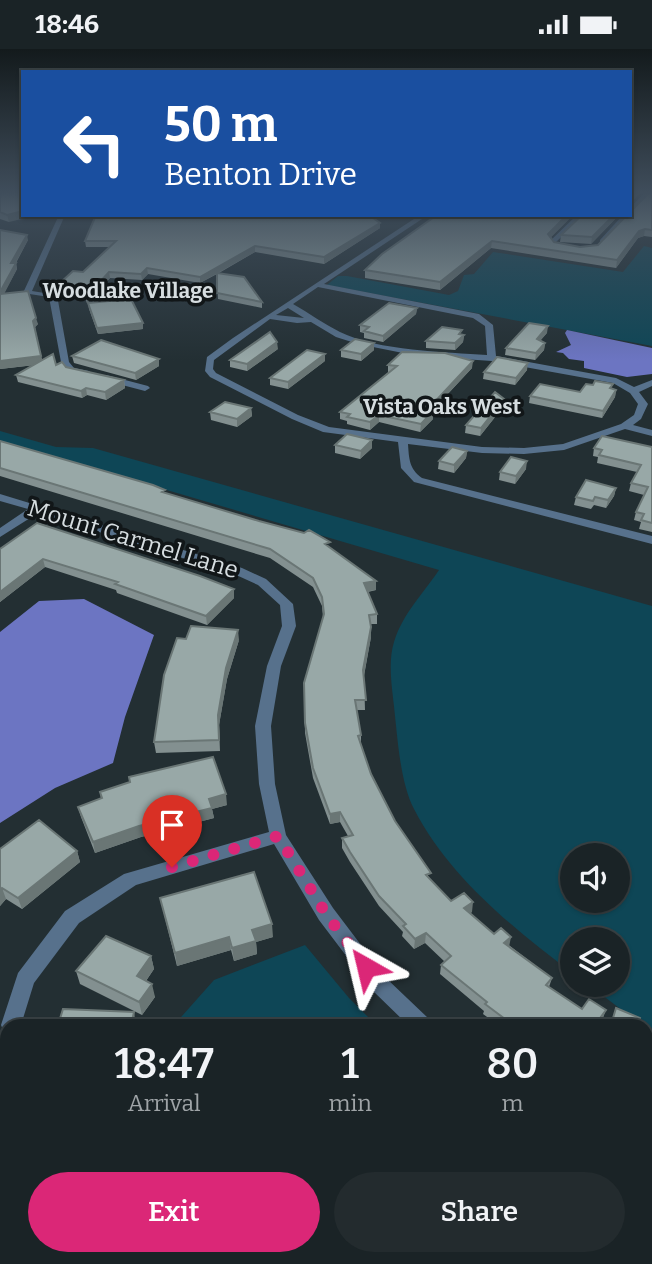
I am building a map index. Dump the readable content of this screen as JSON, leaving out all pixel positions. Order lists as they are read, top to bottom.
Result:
{
  "streets": {
    "street": ["Mount Carmel Lane"]
  },
  "districts": ["Woodlake Village", "Vista Oaks West"],
  "page": {
    "status": "18:46",
    "turn": ["50 m", "Benton Drive"],
    "eta": [
      "18:47",
      "Arrival",
      "1",
      "min",
      "80",
      "m"
    ],
    "buttons": ["Exit", "Share"]
  }
}
